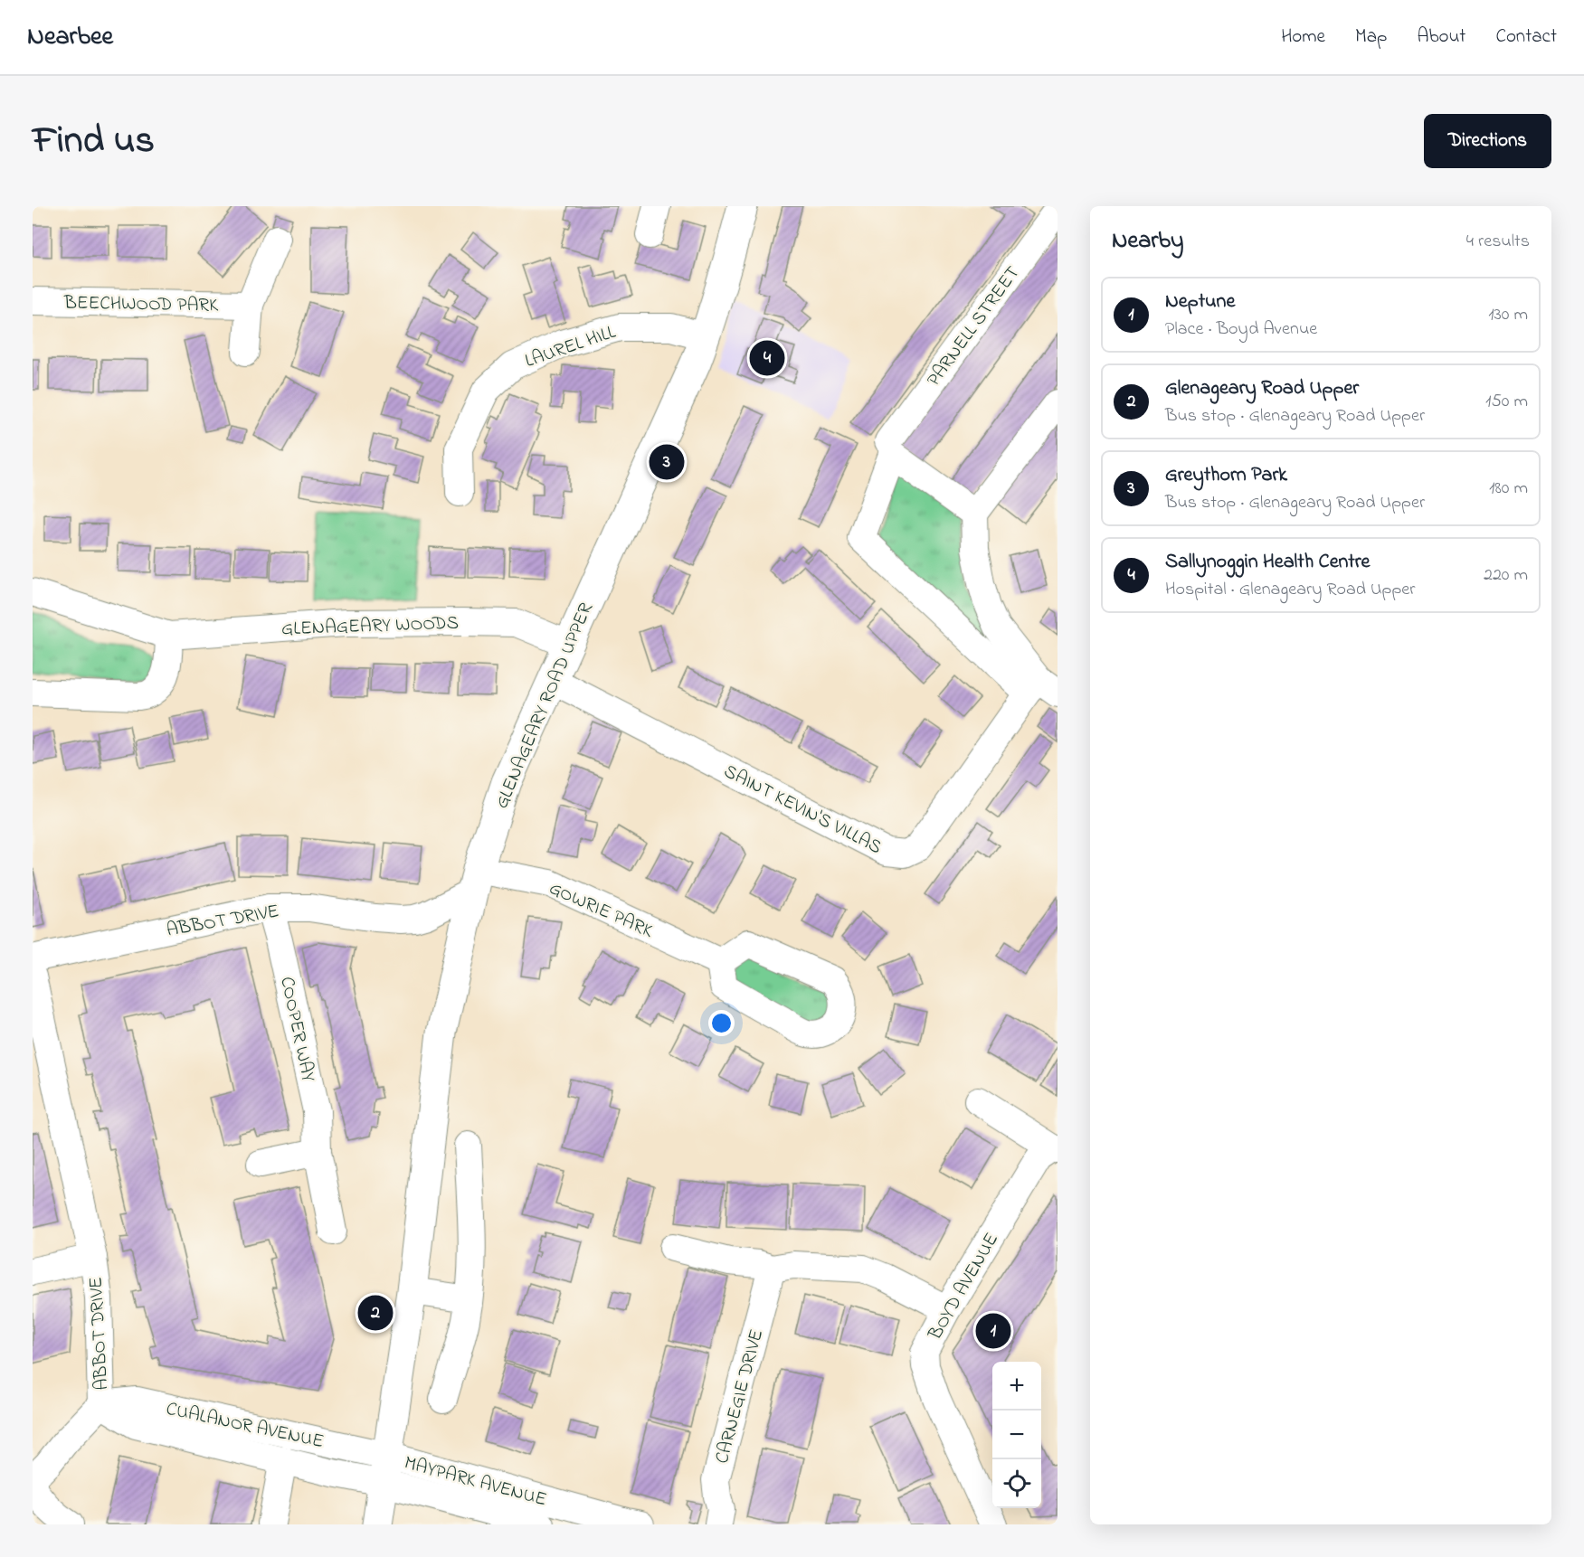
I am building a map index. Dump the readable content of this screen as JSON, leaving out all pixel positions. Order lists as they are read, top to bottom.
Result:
{
  "streets": {
    "main road": ["GLENAGEARY ROAD UPPER"],
    "street": [
      "BEECHWOOD PARK",
      "PARNELL STREET",
      "LAUREL HILL",
      "GLENAGEARY WOODS",
      "SAINT KEVIN'S VILLAS",
      "GOWRIE PARK",
      "ABBOT DRIVE",
      "COOPER WAY",
      "BOYD AVENUE",
      "CARNEGIE DRIVE",
      "CUALANOR AVENUE",
      "MAYPARK AVENUE"
    ]
  },
  "crossings": [
    ["LAUREL HILL", "GLENAGEARY ROAD UPPER"],
    ["GLENAGEARY WOODS", "GLENAGEARY ROAD UPPER"],
    ["GLENAGEARY ROAD UPPER", "SAINT KEVIN'S VILLAS"],
    ["GLENAGEARY ROAD UPPER", "GOWRIE PARK"],
    ["GLENAGEARY ROAD UPPER", "ABBOT DRIVE"],
    ["GLENAGEARY ROAD UPPER", "CUALANOR AVENUE"],
    ["GLENAGEARY ROAD UPPER", "MAYPARK AVENUE"],
    ["GOWRIE PARK", "ABBOT DRIVE"],
    ["ABBOT DRIVE", "COOPER WAY"],
    ["ABBOT DRIVE", "CUALANOR AVENUE"],
    ["CUALANOR AVENUE", "MAYPARK AVENUE"]
  ],
  "page": {
    "header": "Nearbee",
    "nav": [
      "Home",
      "Map",
      "About",
      "Contact"
    ],
    "title": "Find us",
    "buttons": "Directions",
    "heading": ["Nearby", "4 results"],
    "list": [
      {
        "mark": "1",
        "name": "Neptune",
        "note": "Place · Boyd Avenue",
        "value": "130 m"
      },
      {
        "mark": "2",
        "name": "Glenageary Road Upper",
        "note": "Bus stop · Glenageary Road Upper",
        "value": "150 m"
      },
      {
        "mark": "3",
        "name": "Greythorn Park",
        "note": "Bus stop · Glenageary Road Upper",
        "value": "180 m"
      },
      {
        "mark": "4",
        "name": "Sallynoggin Health Centre",
        "note": "Hospital · Glenageary Road Upper",
        "value": "220 m"
      }
    ],
    "pins": [
      "4",
      "3",
      "2",
      "1"
    ],
    "map_buttons": ["+", "−"]
  }
}
